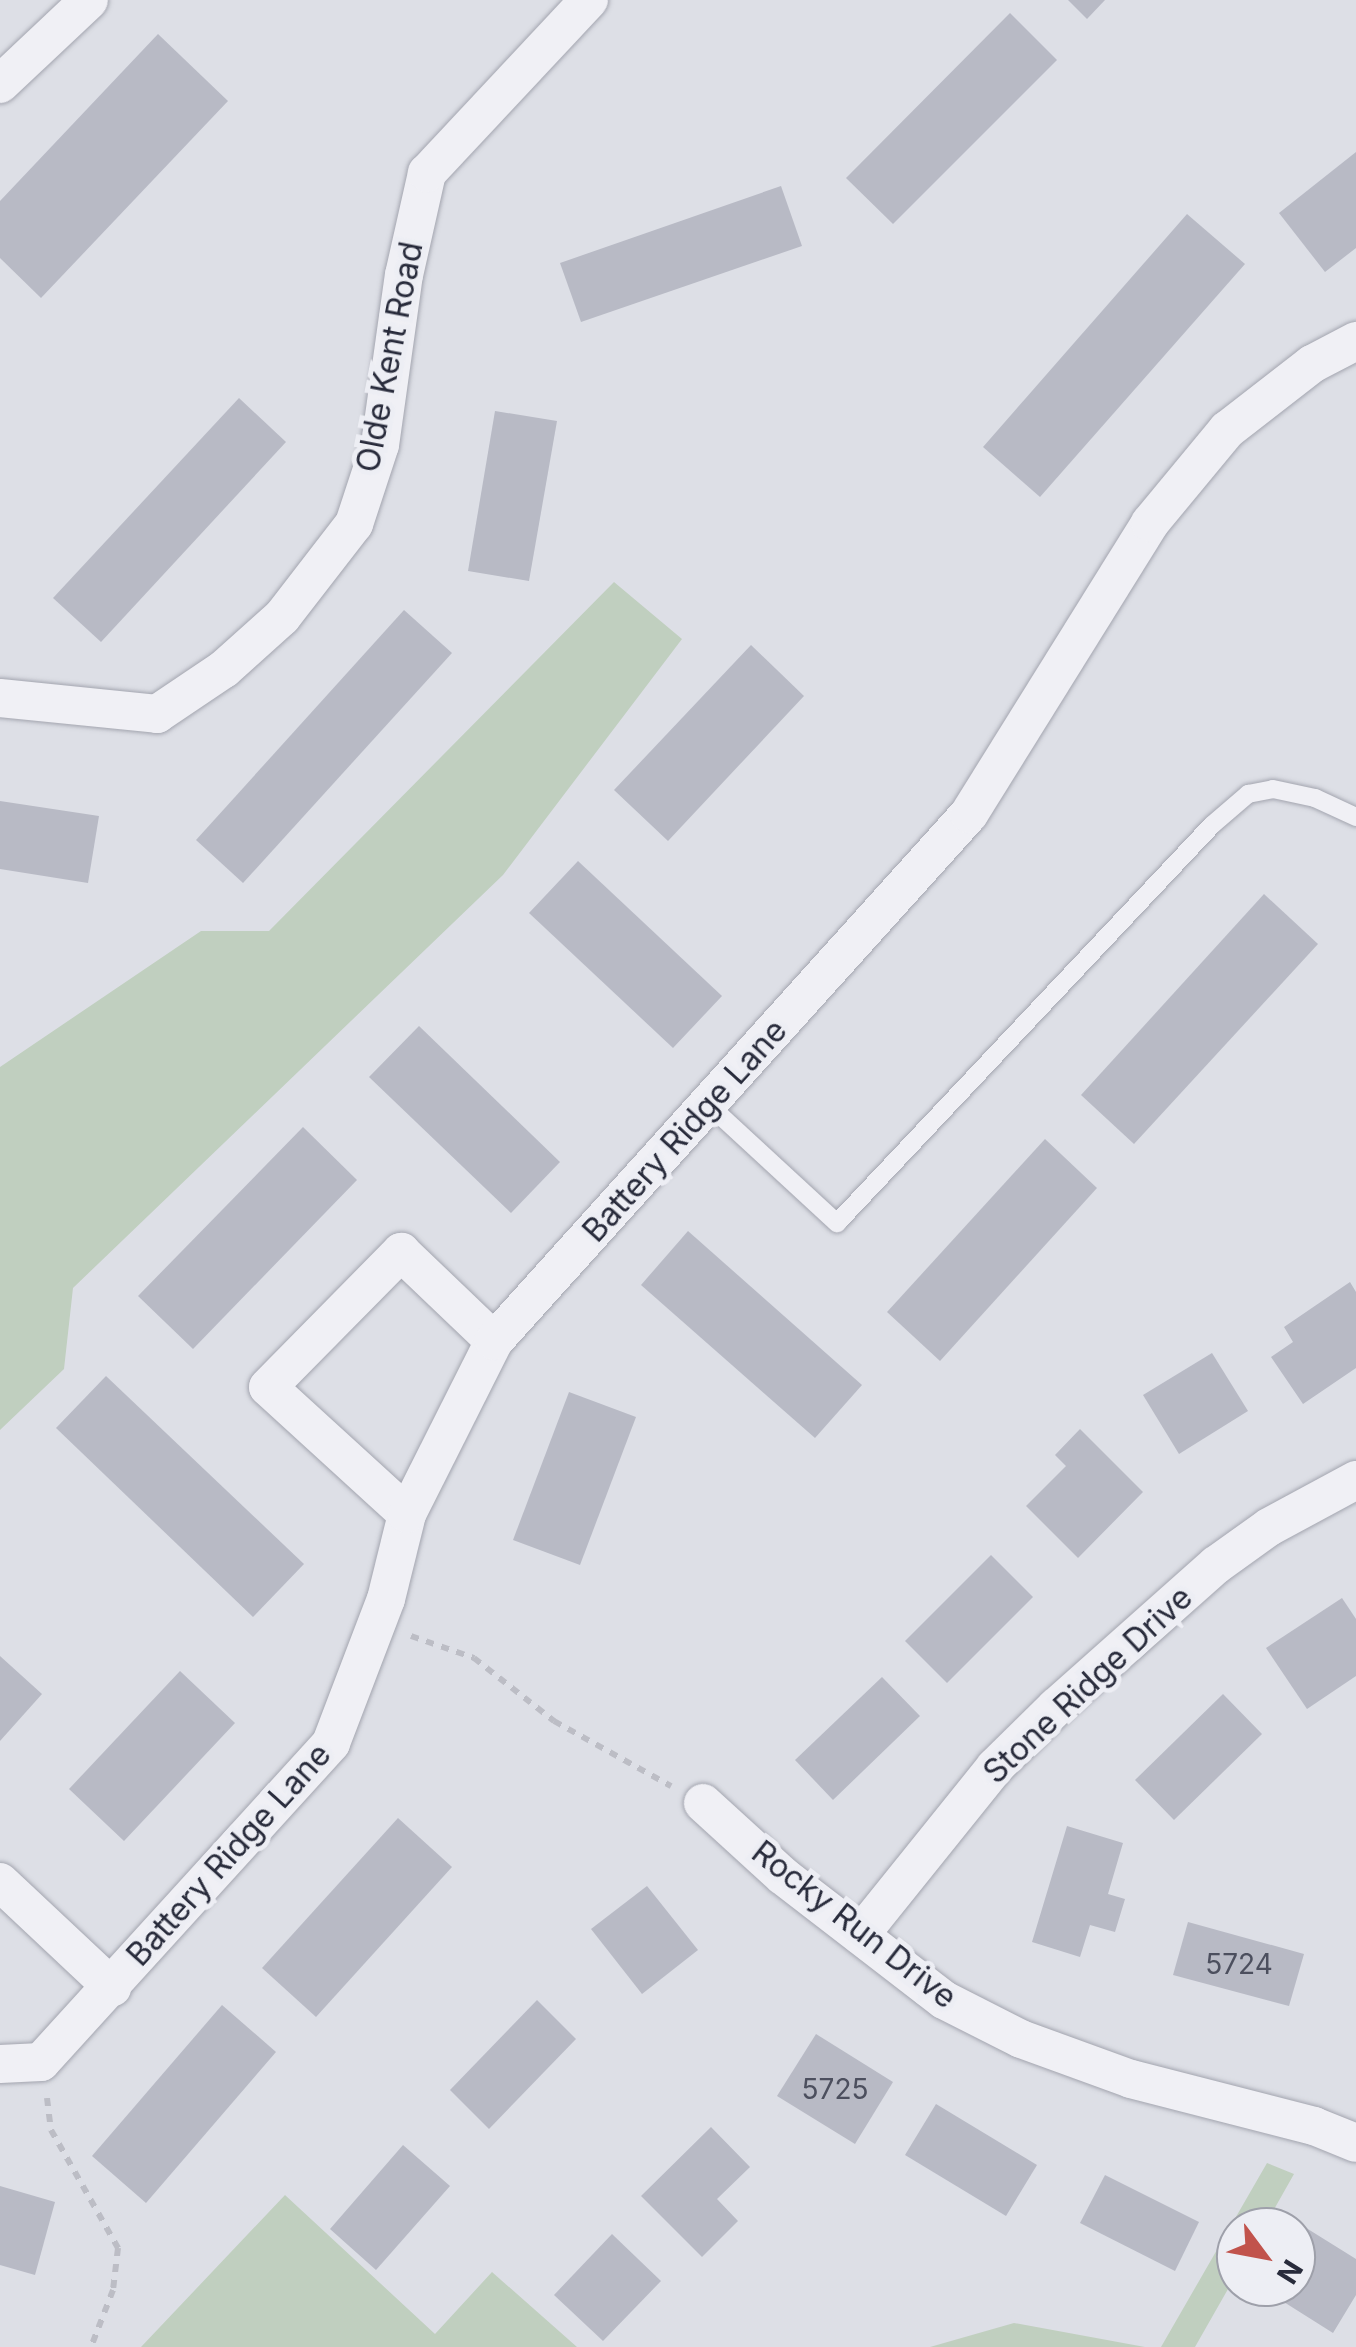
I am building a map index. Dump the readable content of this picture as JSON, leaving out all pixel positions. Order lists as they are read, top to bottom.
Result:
{
  "streets": {
    "street": [
      "Olde Kent Road",
      "Battery Ridge Lane",
      "Stone Ridge Drive",
      "Rocky Run Drive"
    ]
  },
  "crossings": [
    ["Stone Ridge Drive", "Rocky Run Drive"]
  ],
  "house_numbers": ["5724", "5725"],
  "north": "bottom right"
}
